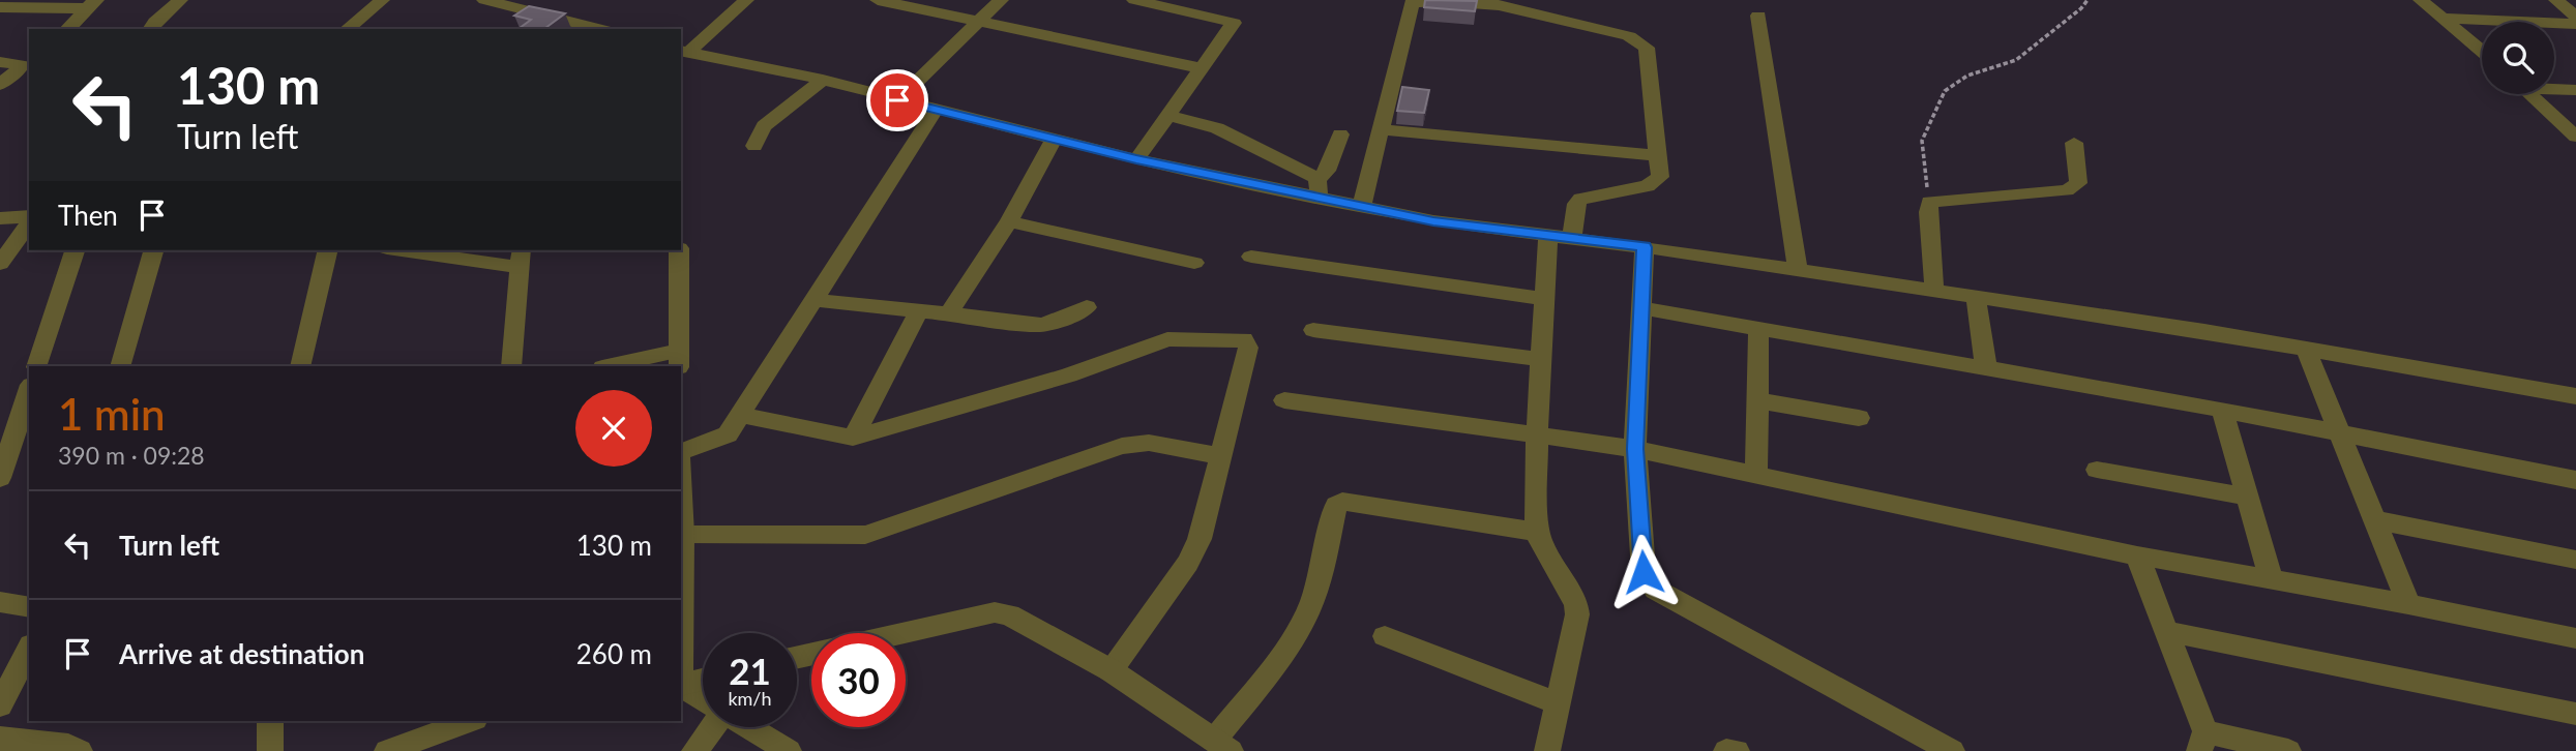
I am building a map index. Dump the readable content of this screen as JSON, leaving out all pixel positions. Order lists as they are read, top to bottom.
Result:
{
  "page": {
    "turn": ["130 m", "Turn left"],
    "then": "Then",
    "heading": ["1 min", "390 m · 09:28"],
    "list": [
      {
        "name": "Turn left",
        "value": "130 m"
      },
      {
        "name": "Arrive at destination",
        "value": "260 m"
      }
    ],
    "speed": "21 km/h",
    "limit": "30"
  }
}
